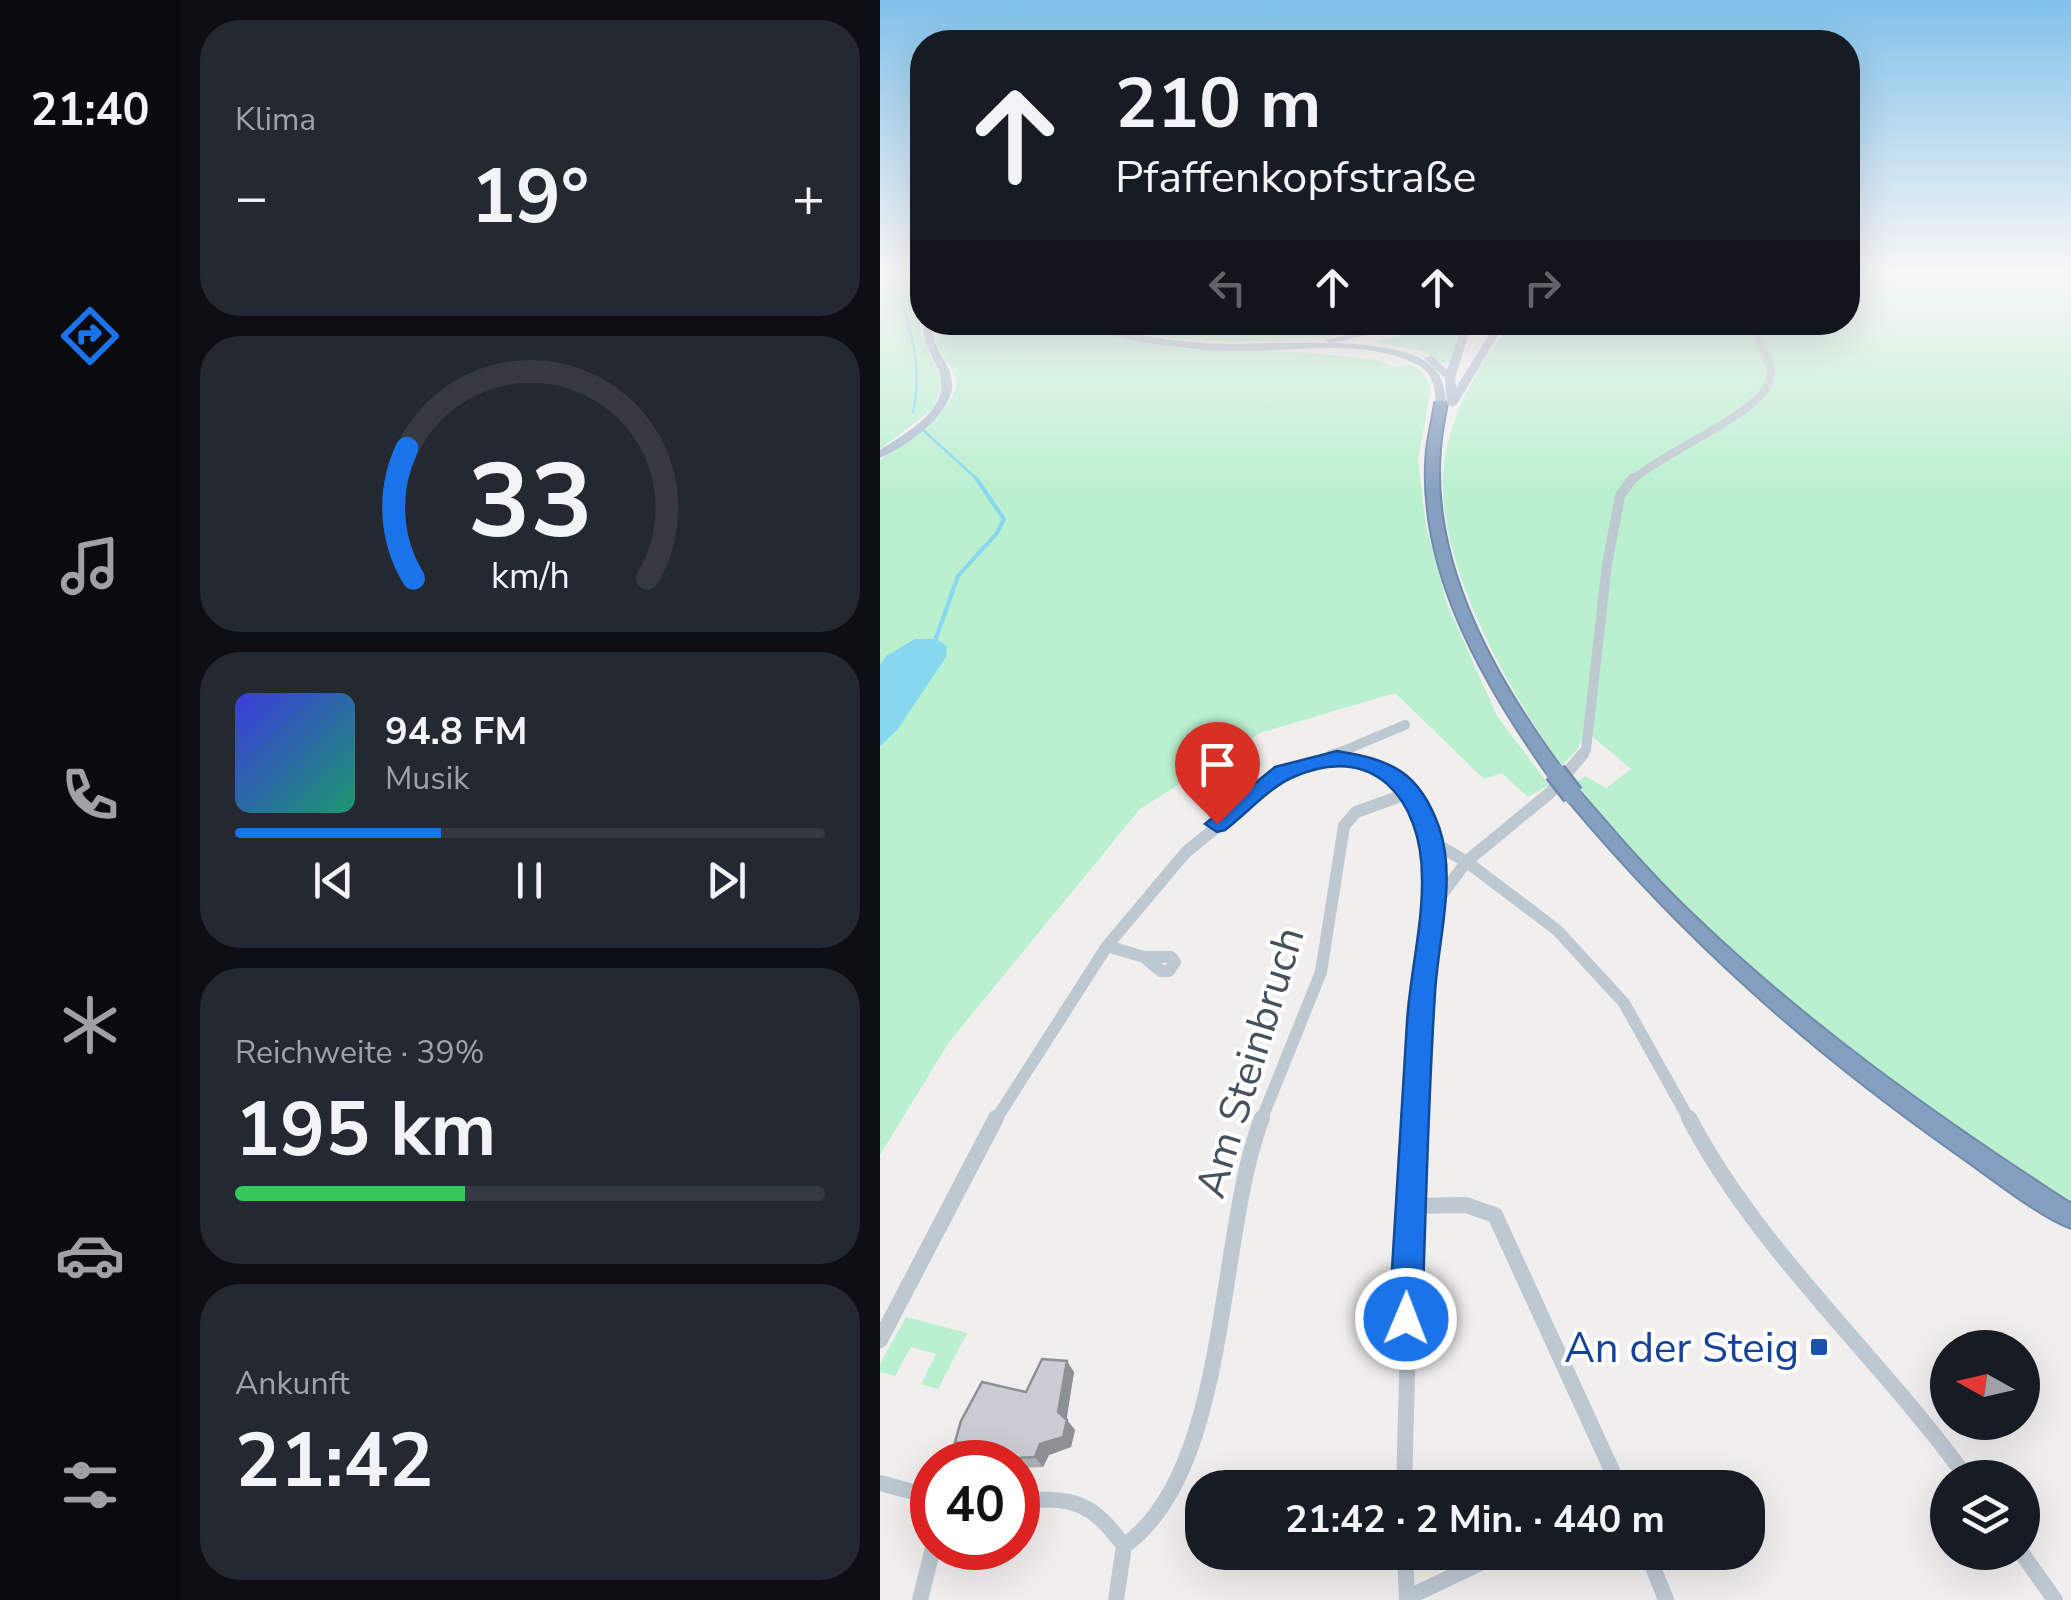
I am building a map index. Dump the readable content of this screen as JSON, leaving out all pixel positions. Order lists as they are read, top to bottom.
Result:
{
  "streets": {
    "street": ["Am Steinbruch"]
  },
  "places": {
    "transit": ["An der Steig"]
  },
  "north": "left",
  "page": {
    "tabs": "21:40",
    "tile": [
      "Klima",
      ["Reichweite · 39%", "195 km"],
      ["Ankunft", "21:42"]
    ],
    "turn": ["210 m", "Pfaffenkopfstraße"],
    "heat": ["−", "19°", "+"],
    "song": ["94.8 FM", "Musik"],
    "limit": "40",
    "trip": "21:42 · 2 Min. · 440 m",
    "gauge": ["33", "km/h"]
  }
}
